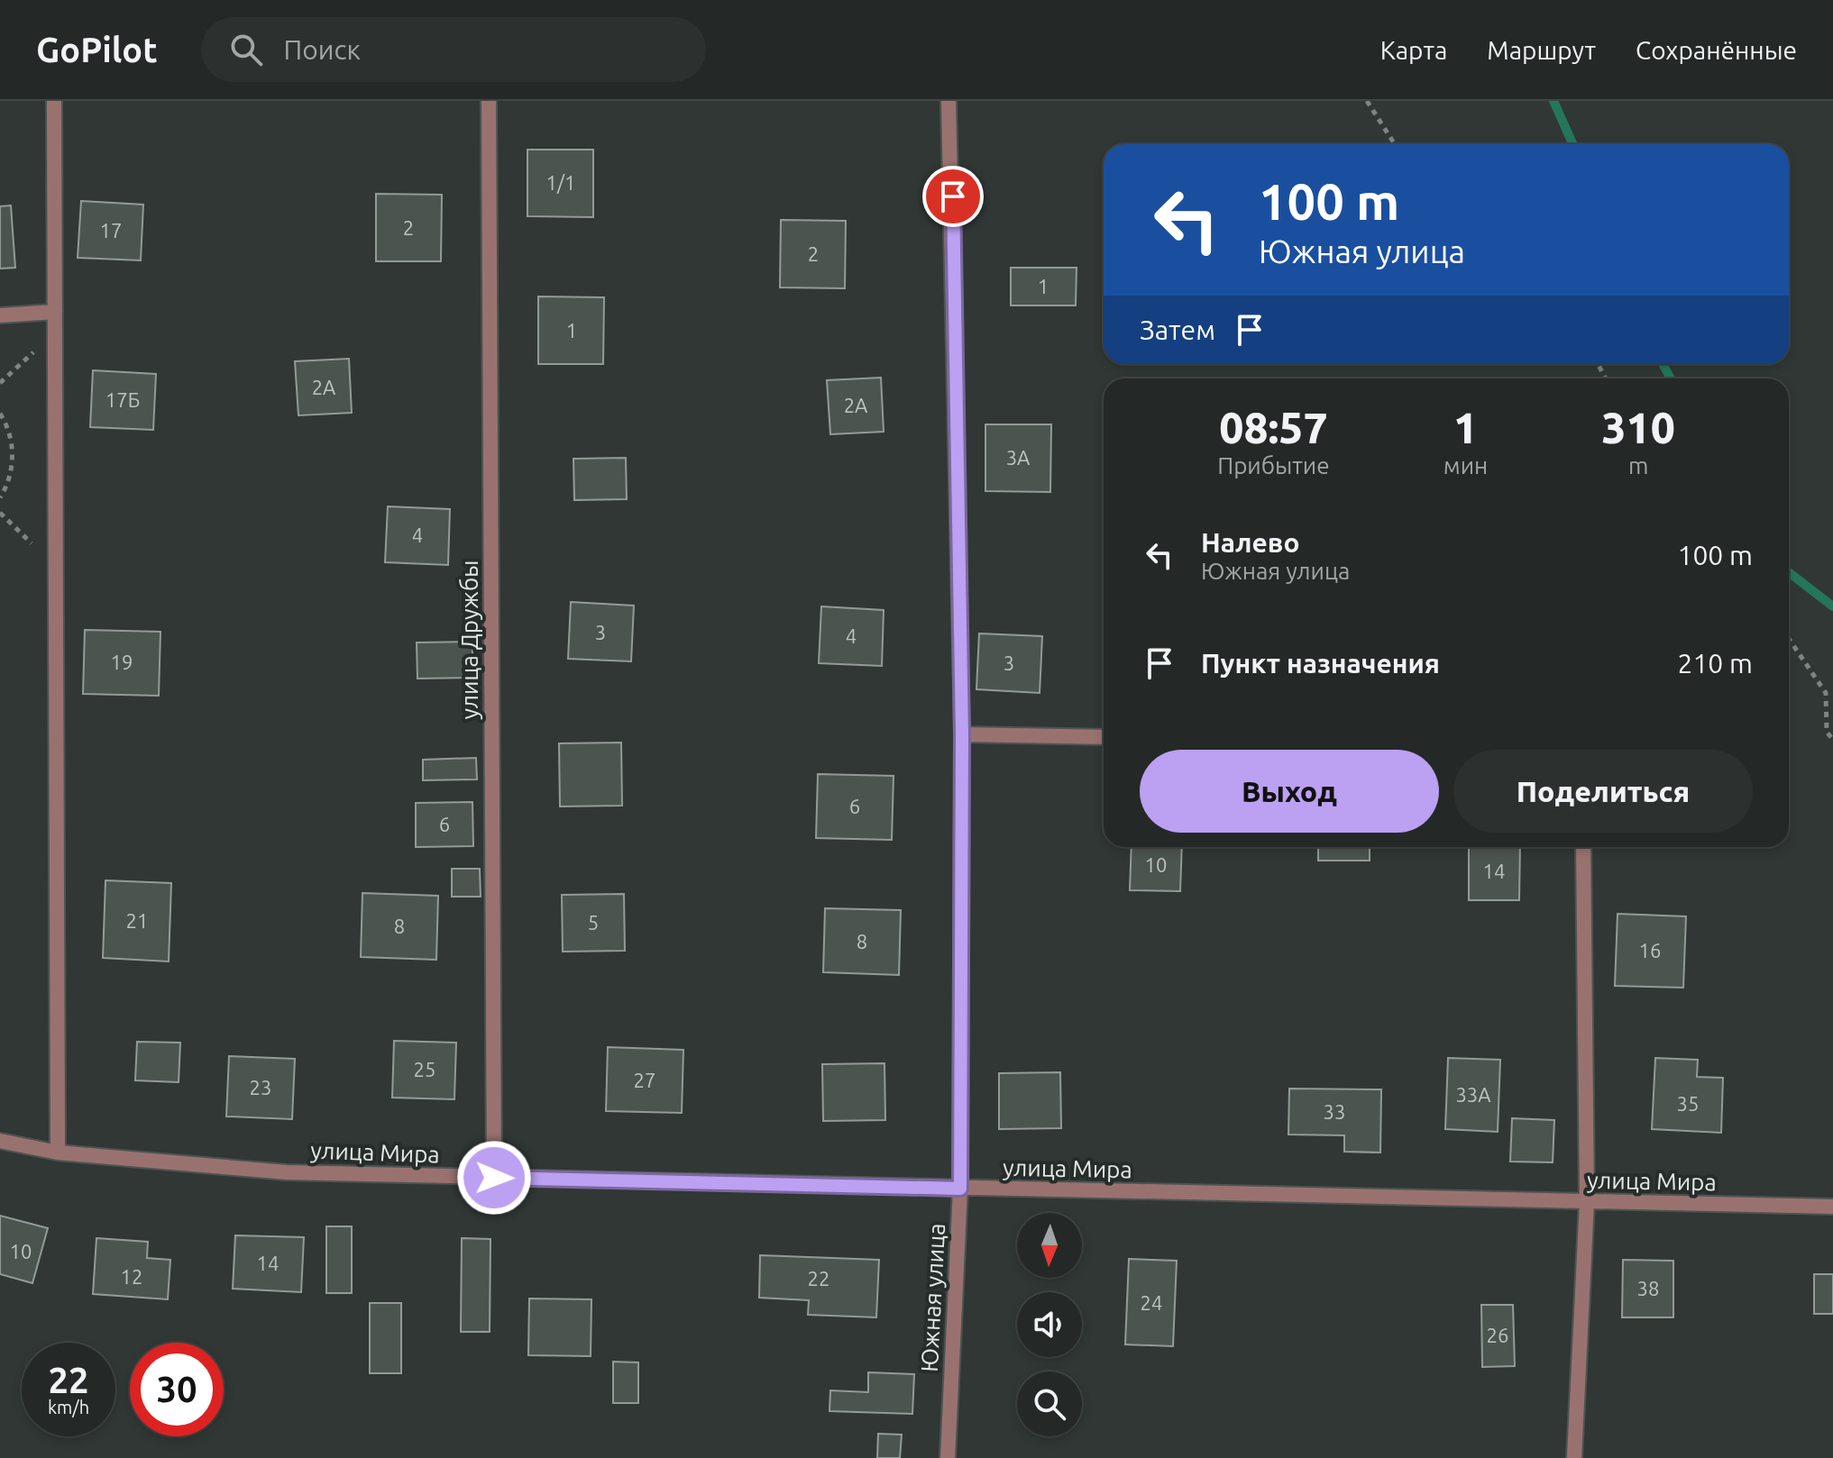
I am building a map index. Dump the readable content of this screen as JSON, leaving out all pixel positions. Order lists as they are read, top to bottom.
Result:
{
  "streets": {
    "street": ["улица Дружбы", "улица Мира", "Южная улица"]
  },
  "crossings": [
    ["улица Дружбы", "улица Мира"],
    ["улица Мира", "Южная улица"]
  ],
  "house_numbers": [
    "1/1",
    "2",
    "17",
    "2",
    "1",
    "1",
    "2А",
    "17Б",
    "2А",
    "3А",
    "4",
    "3",
    "4",
    "19",
    "3",
    "6",
    "6",
    "10",
    "14",
    "21",
    "5",
    "8",
    "8",
    "16",
    "25",
    "27",
    "23",
    "33А",
    "35",
    "33",
    "10",
    "14",
    "12",
    "22",
    "38",
    "24",
    "26"
  ],
  "north": "bottom",
  "page": {
    "header": "GoPilot",
    "search": "Поиск",
    "nav": ["Карта", "Маршрут", "Сохранённые"],
    "turn": ["100 m", "Южная улица"],
    "then": "Затем",
    "eta": [
      "08:57",
      "Прибытие",
      "1",
      "мин",
      "310",
      "m"
    ],
    "list": [
      {
        "name": "Налево",
        "note": "Южная улица",
        "value": "100 m"
      },
      {
        "name": "Пункт назначения",
        "value": "210 m"
      }
    ],
    "buttons": ["Выход", "Поделиться"],
    "speed": "22 km/h",
    "limit": "30"
  }
}
